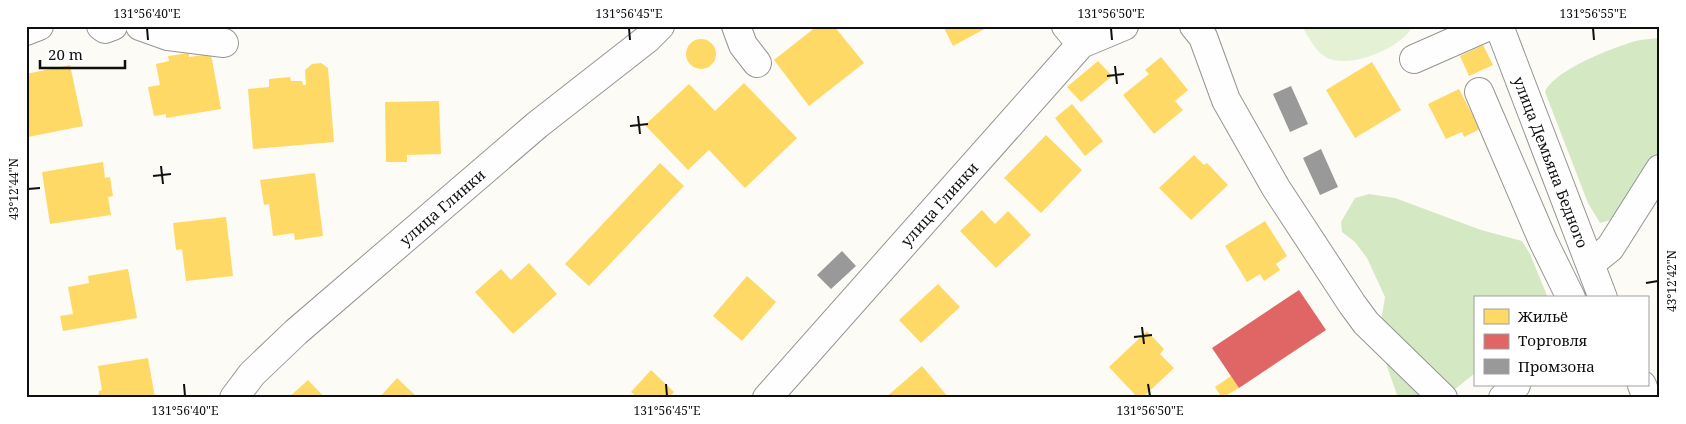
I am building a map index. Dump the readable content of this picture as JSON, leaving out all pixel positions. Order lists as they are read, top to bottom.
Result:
{
  "streets": {
    "street": ["улица Демьяна Бедного", "улица Глинки"]
  },
  "legend": ["Жильё", "Торговля", "Промзона"],
  "scale_bar": "20 m",
  "coordinates": [
    "131°56'40\"E",
    "131°56'45\"E",
    "131°56'50\"E",
    "131°56'55\"E",
    "43°12'44\"N",
    "43°12'42\"N"
  ]
}
